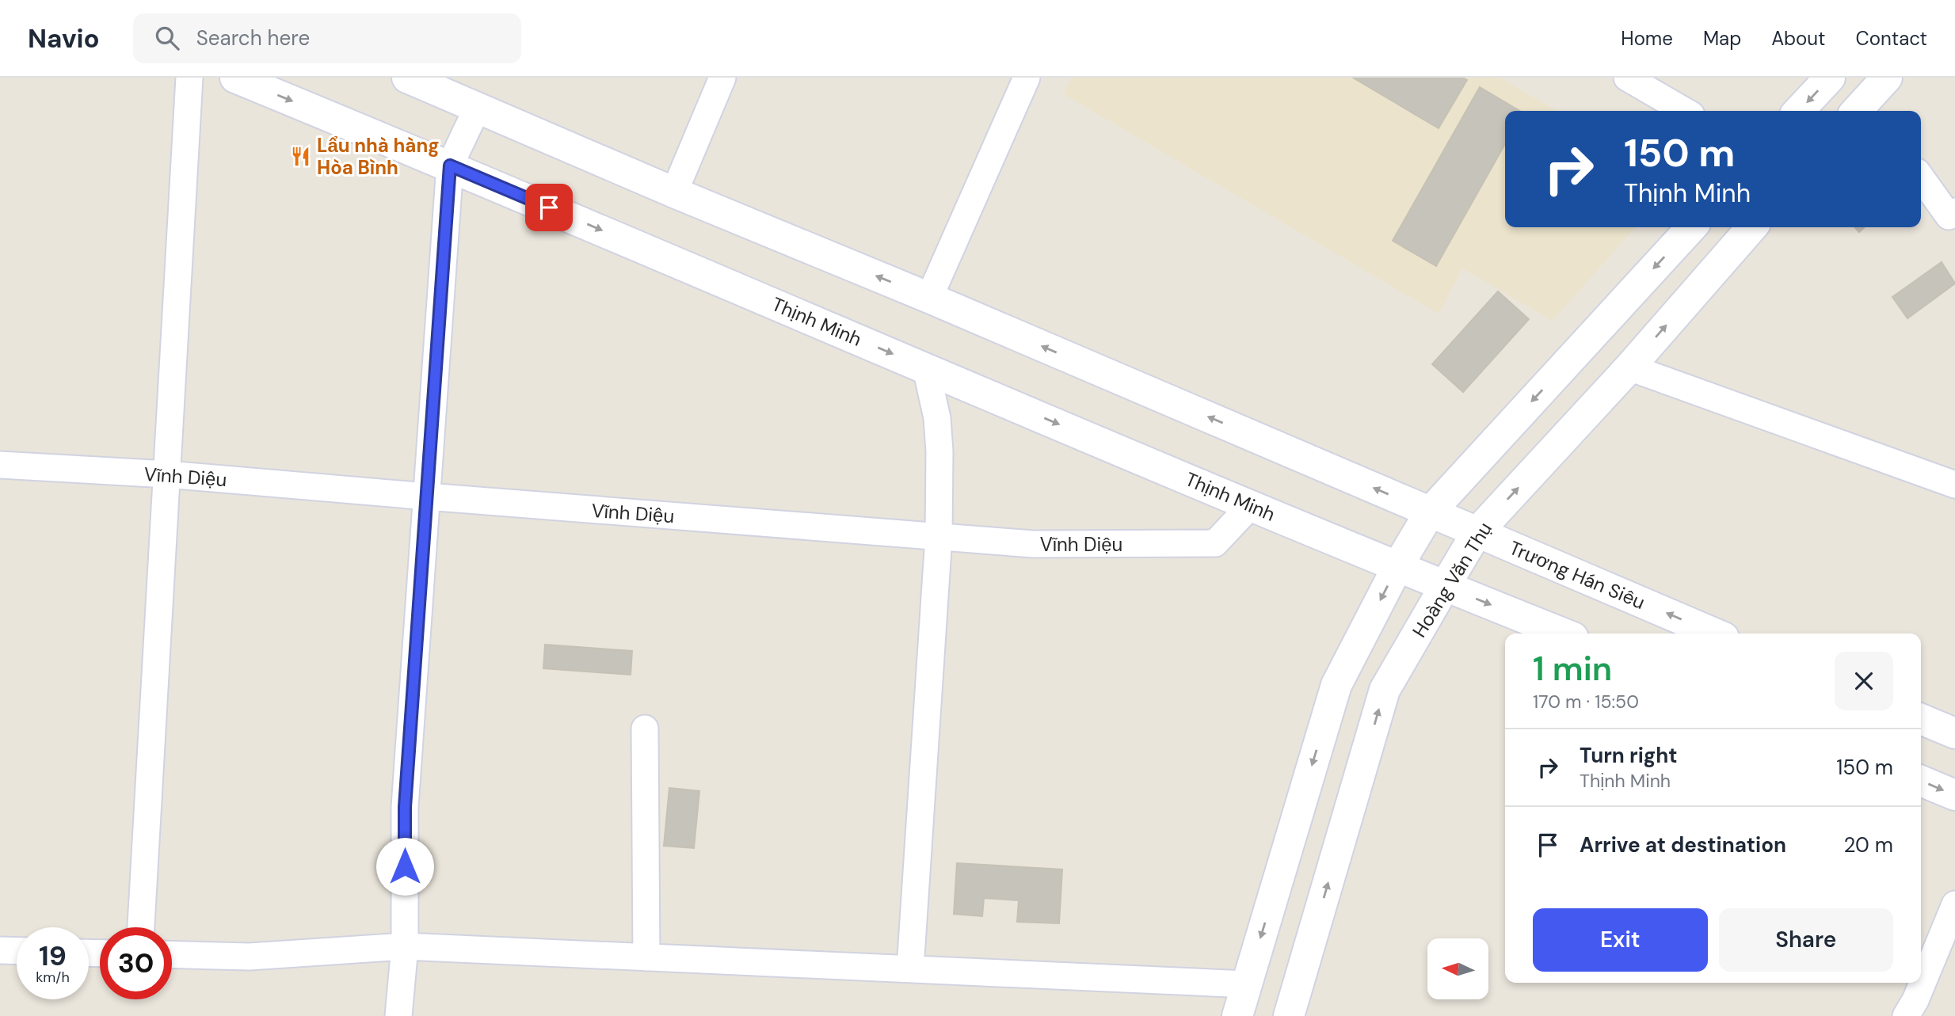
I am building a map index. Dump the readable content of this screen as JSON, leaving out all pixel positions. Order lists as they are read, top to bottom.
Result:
{
  "streets": {
    "main road": ["Thịnh Minh", "Trương Hán Siêu", "Hoàng Văn Thụ"],
    "street": ["Vĩnh Diệu"]
  },
  "crossings": [
    ["Thịnh Minh", "Vĩnh Diệu"],
    ["Trương Hán Siêu", "Hoàng Văn Thụ"]
  ],
  "places": {
    "restaurant": ["Lẩu nhà hàng Hòa Bình"]
  },
  "north": "left",
  "page": {
    "header": "Navio",
    "search": "Search here",
    "nav": [
      "Home",
      "Map",
      "About",
      "Contact"
    ],
    "turn": ["150 m", "Thịnh Minh"],
    "heading": ["1 min", "170 m · 15:50"],
    "list": [
      {
        "name": "Turn right",
        "note": "Thịnh Minh",
        "value": "150 m"
      },
      {
        "name": "Arrive at destination",
        "value": "20 m"
      }
    ],
    "buttons": ["Exit", "Share"],
    "speed": "19 km/h",
    "limit": "30"
  }
}
